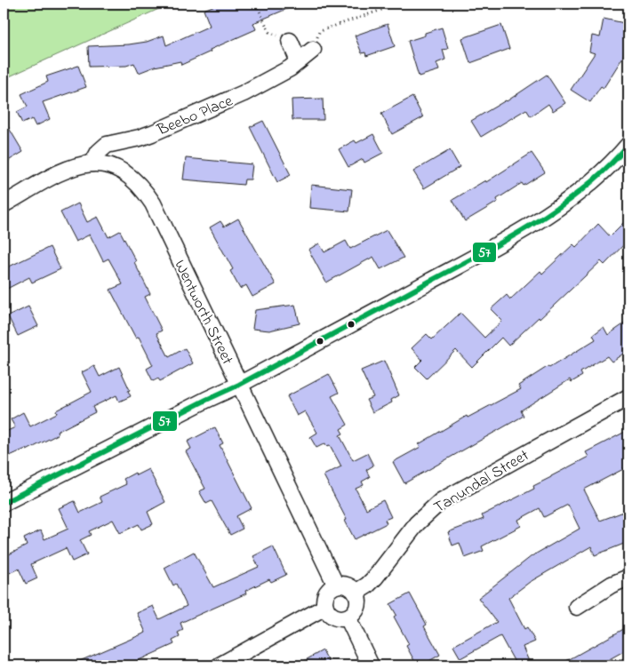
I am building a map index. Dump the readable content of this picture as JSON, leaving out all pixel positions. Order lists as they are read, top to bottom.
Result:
{
  "streets": {
    "street": ["Beebo Place", "Wentworth Street", "Tanundal Street"]
  },
  "crossings": [
    ["Beebo Place", "Wentworth Street"],
    ["Wentworth Street", "Tanundal Street"]
  ],
  "lines": ["transit line 57"]
}
